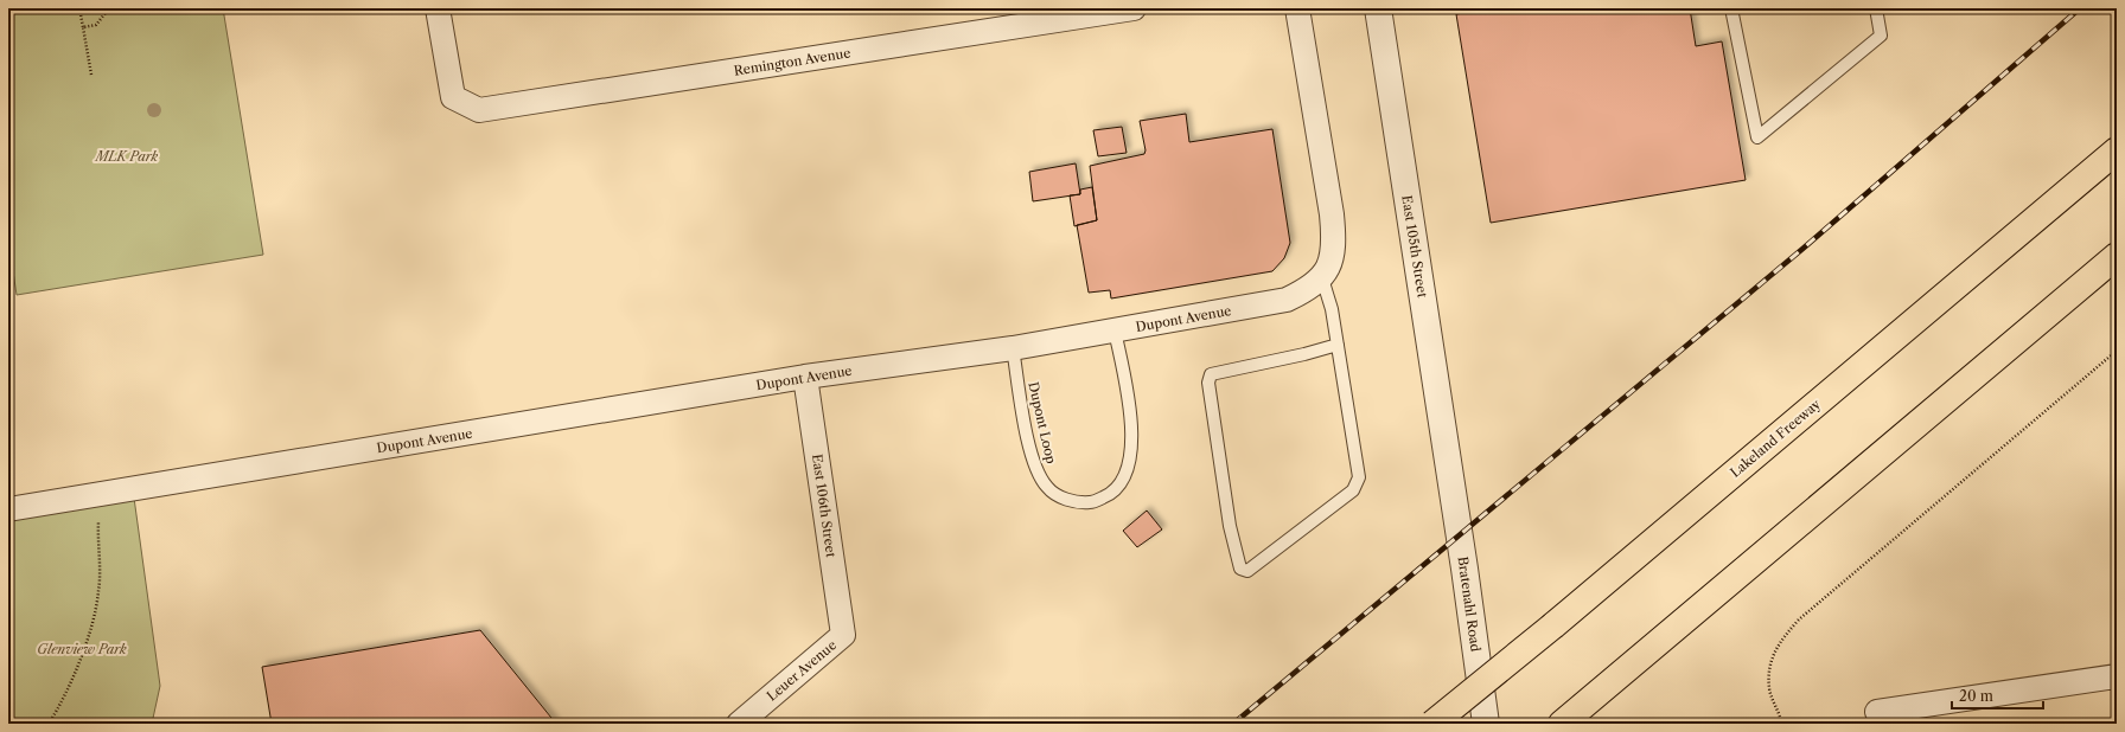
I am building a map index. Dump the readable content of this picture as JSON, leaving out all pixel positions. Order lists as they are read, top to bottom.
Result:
{
  "streets": {
    "highway": ["Lakeland Freeway"],
    "street": [
      "Remington Avenue",
      "East 105th Street",
      "Dupont Avenue",
      "East 106th Street",
      "Bratenahl Road",
      "Leuer Avenue"
    ],
    "lane": ["Dupont Loop"]
  },
  "crossings": [
    ["East 105th Street", "Bratenahl Road"],
    ["Dupont Avenue", "Dupont Loop"],
    ["Dupont Avenue", "East 106th Street"],
    ["East 106th Street", "Leuer Avenue"]
  ],
  "parks": ["MLK Park", "Glenview Park"],
  "scale_bar": "20 m"
}
